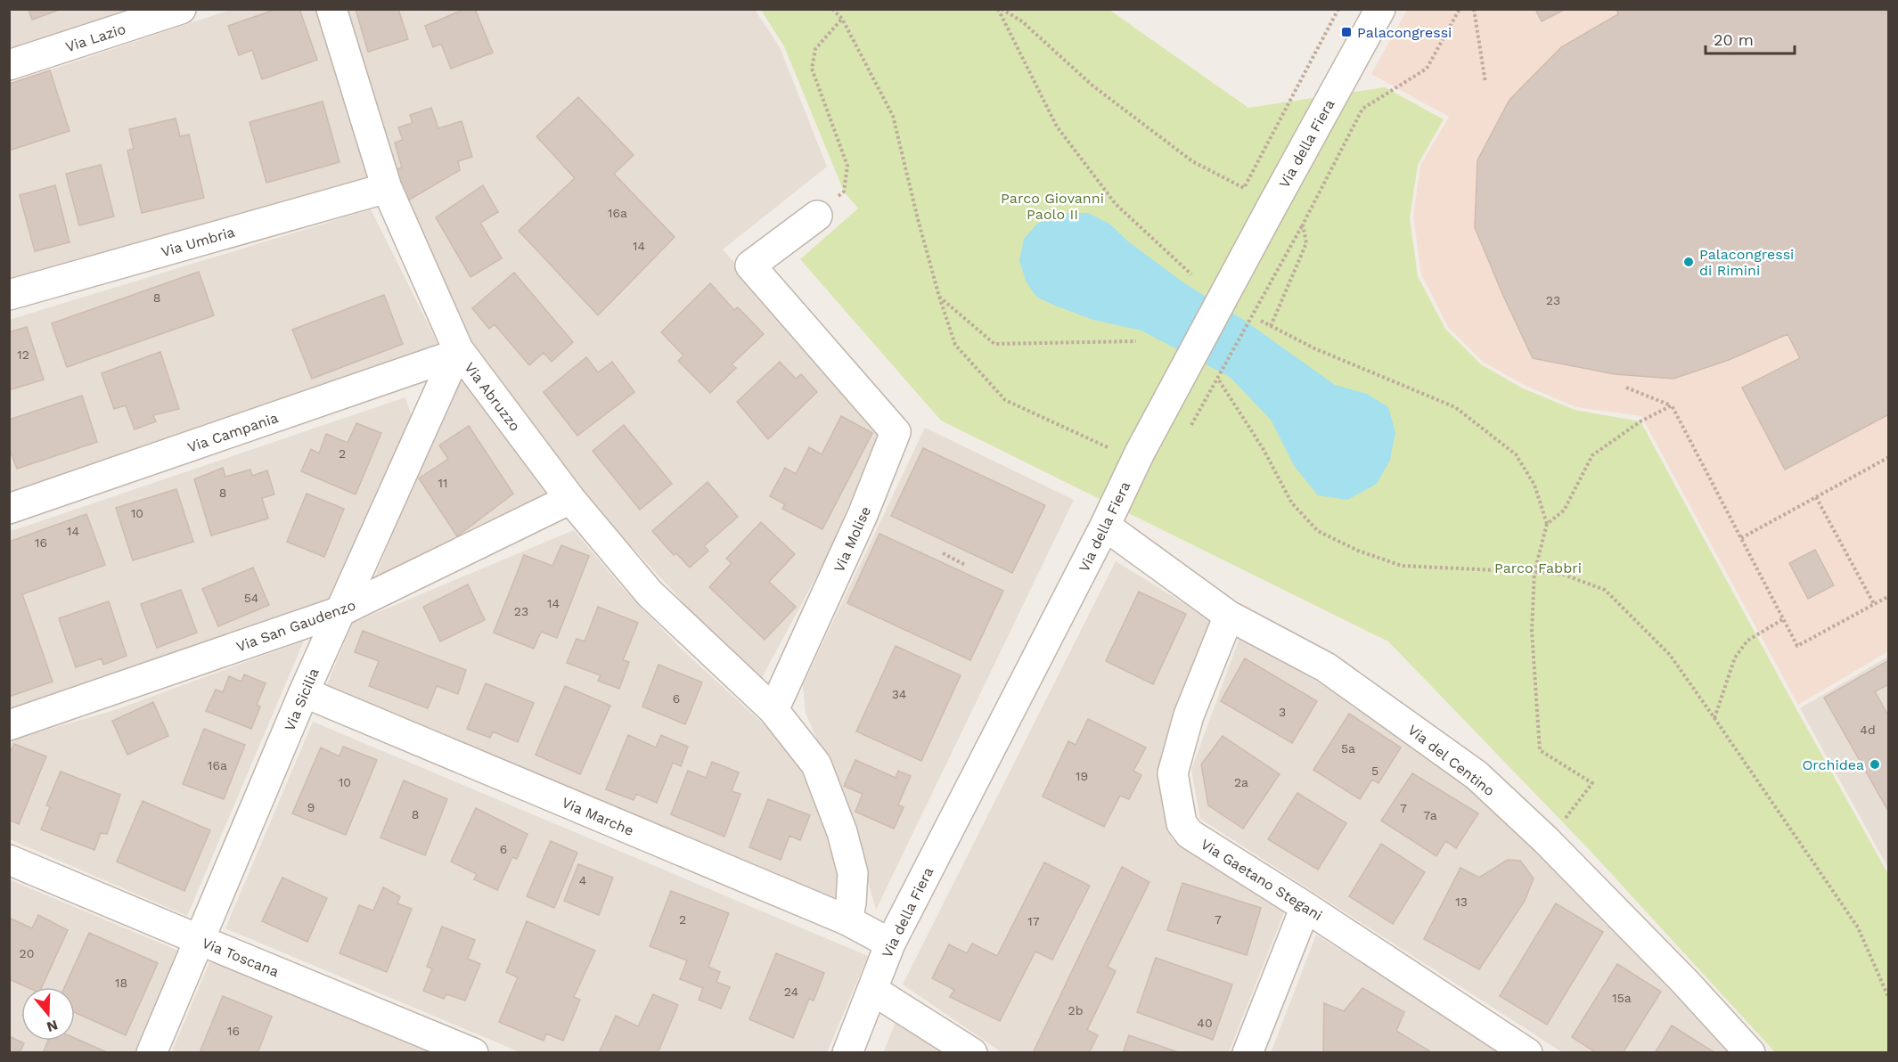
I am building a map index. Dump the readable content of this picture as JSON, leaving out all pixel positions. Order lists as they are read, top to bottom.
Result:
{
  "streets": {
    "street": [
      "Via Lazio",
      "Via della Fiera",
      "Via Umbria",
      "Via Abruzzo",
      "Via Campania",
      "Via Molise",
      "Via San Gaudenzo",
      "Via Sicilia",
      "Via del Centino",
      "Via Marche",
      "Via Gaetano Stegani",
      "Via Toscana"
    ]
  },
  "crossings": [
    ["Via della Fiera", "Via del Centino"],
    ["Via della Fiera", "Via Marche"],
    ["Via Umbria", "Via Abruzzo"],
    ["Via Abruzzo", "Via Campania"],
    ["Via Abruzzo", "Via Molise"],
    ["Via Abruzzo", "Via San Gaudenzo"],
    ["Via Abruzzo", "Via Sicilia"],
    ["Via Campania", "Via Sicilia"],
    ["Via San Gaudenzo", "Via Sicilia"],
    ["Via Sicilia", "Via Marche"],
    ["Via Sicilia", "Via Toscana"],
    ["Via del Centino", "Via Gaetano Stegani"]
  ],
  "parks": ["Parco Giovanni Paolo II", "Parco Fabbri"],
  "places": {
    "transit": ["Palacongressi"],
    "other": ["Palacongressi di Rimini", "Orchidea"]
  },
  "house_numbers": [
    "16a",
    "14",
    "8",
    "23",
    "12",
    "2",
    "11",
    "8",
    "10",
    "14",
    "16",
    "54",
    "14",
    "23",
    "34",
    "6",
    "3",
    "4d",
    "5a",
    "16a",
    "5",
    "19",
    "10",
    "2a",
    "9",
    "7",
    "8",
    "7a",
    "6",
    "4",
    "13",
    "2",
    "7",
    "17",
    "20",
    "18",
    "24",
    "15a",
    "2b",
    "40",
    "16"
  ],
  "scale_bar": "20 m",
  "north": "bottom"
}
